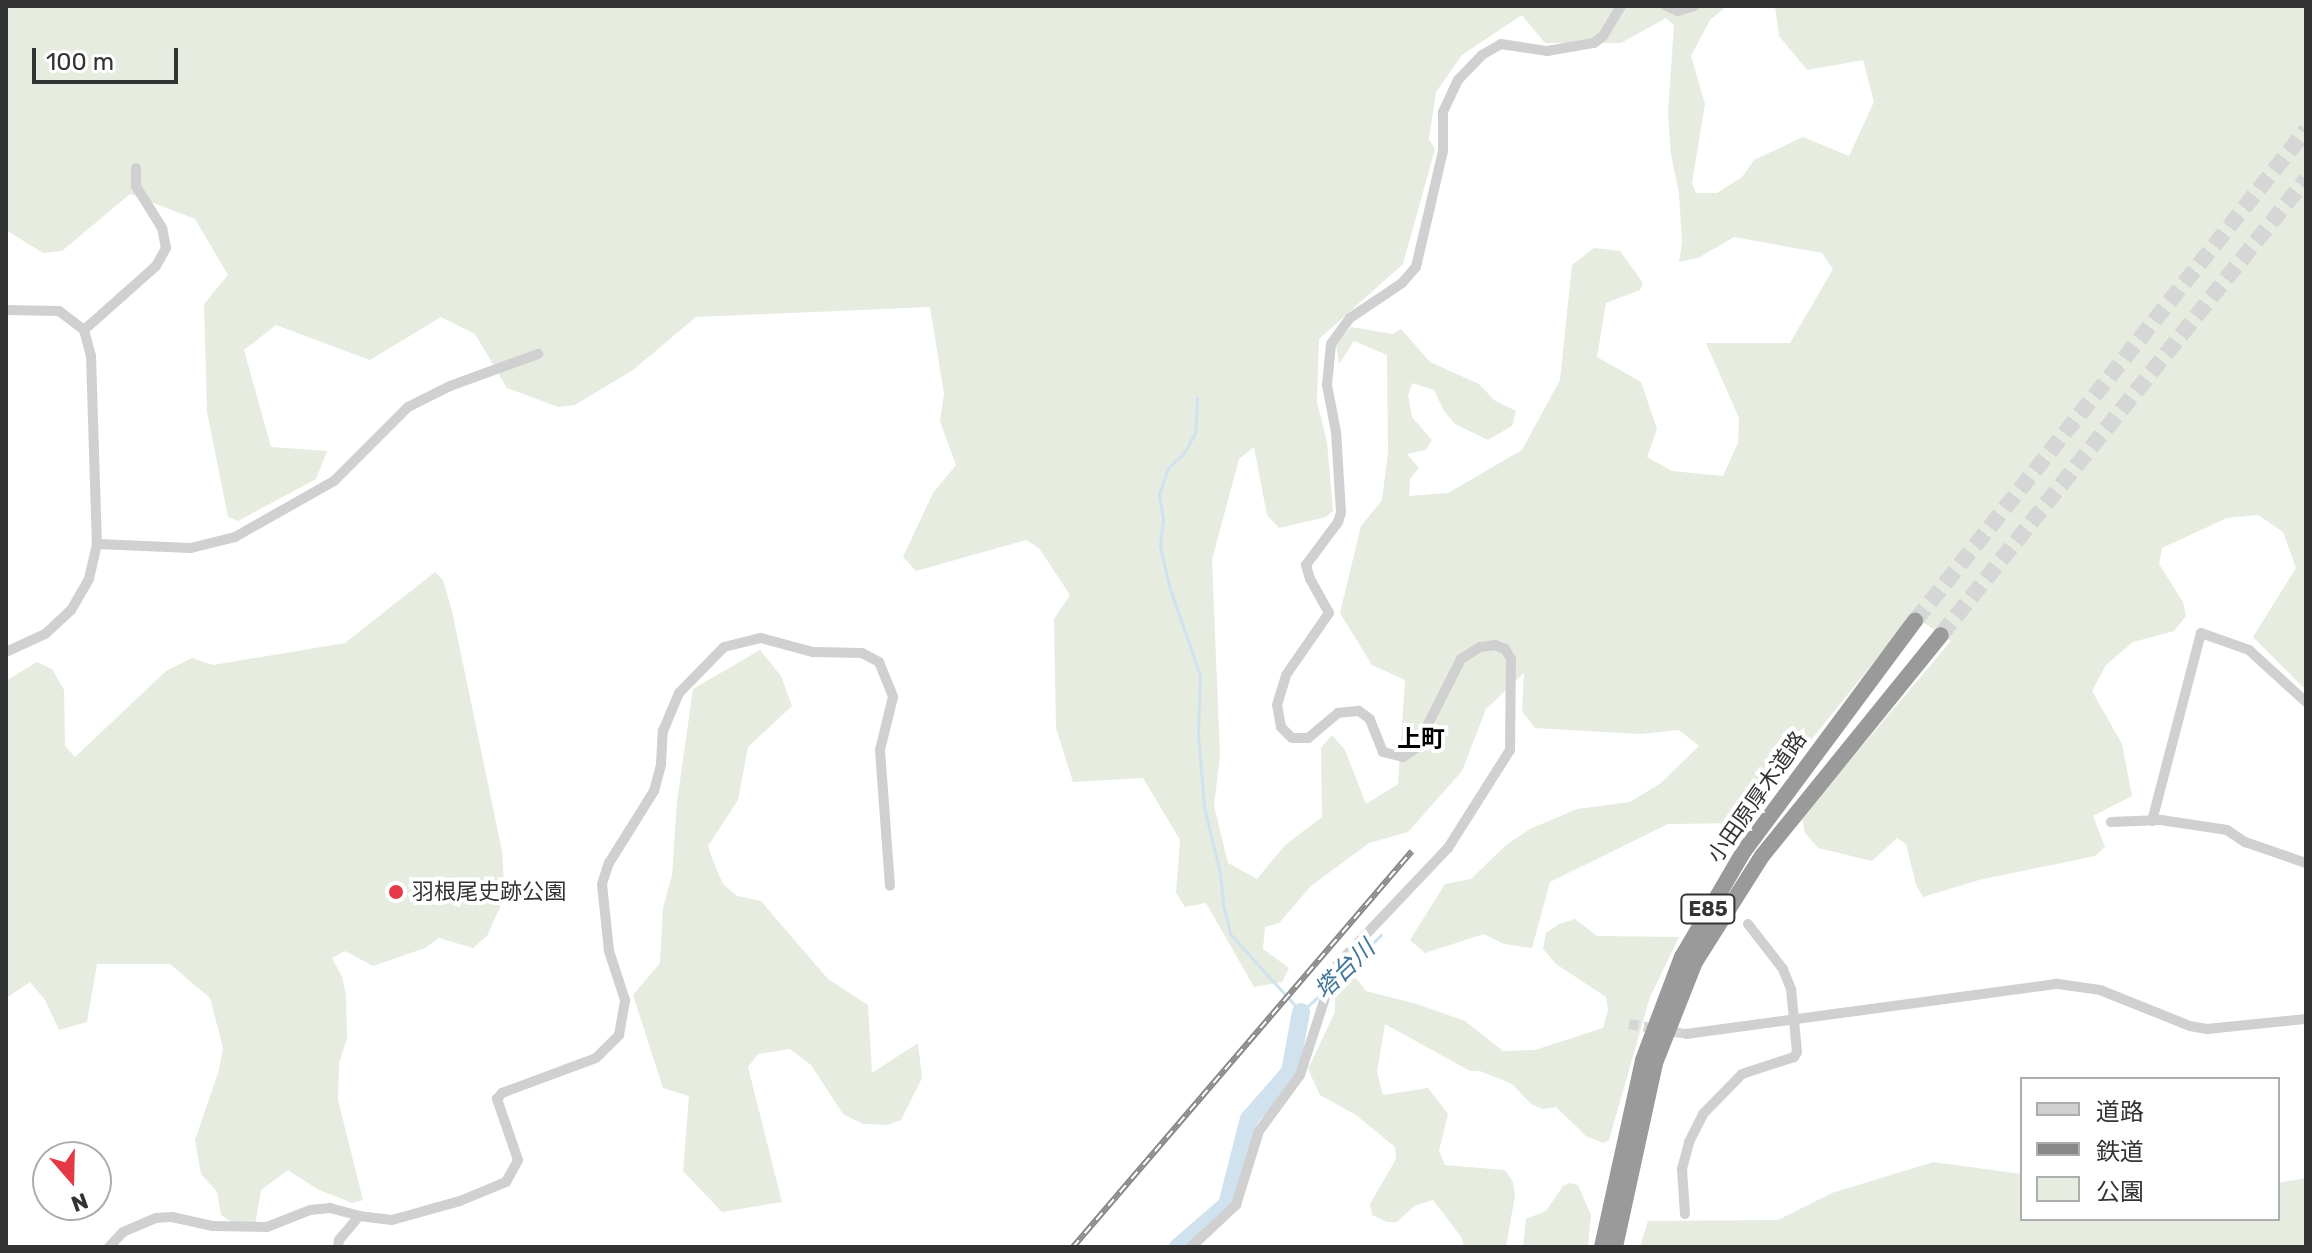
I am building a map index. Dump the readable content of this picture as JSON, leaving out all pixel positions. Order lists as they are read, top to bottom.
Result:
{
  "streets": {
    "highway": ["小田原厚木道路", "E85"]
  },
  "districts": ["上町"],
  "water": ["塔台川"],
  "places": ["羽根尾史跡公園"],
  "legend": ["道路", "鉄道", "公園"],
  "scale_bar": "100 m",
  "north": "bottom"
}
